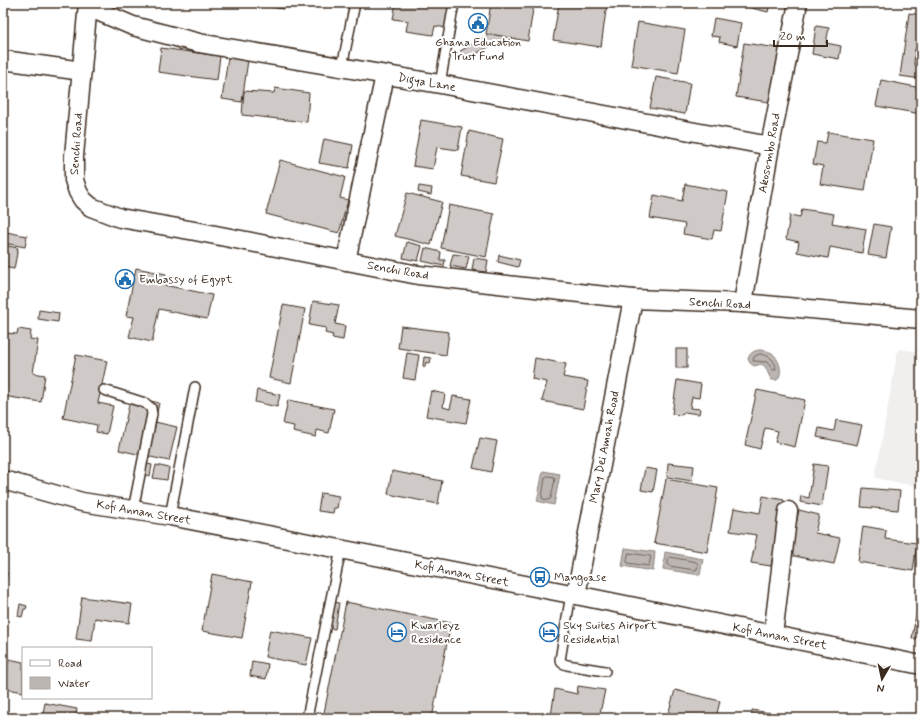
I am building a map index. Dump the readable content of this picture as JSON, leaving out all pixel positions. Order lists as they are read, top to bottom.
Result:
{
  "streets": {
    "street": [
      "Digya Lane",
      "Senchi Road",
      "Akosombo Road",
      "Mary Dei Amoah Road",
      "Kofi Annan Street"
    ]
  },
  "crossings": [
    ["Digya Lane", "Senchi Road"],
    ["Digya Lane", "Akosombo Road"],
    ["Senchi Road", "Akosombo Road"],
    ["Senchi Road", "Mary Dei Amoah Road"],
    ["Mary Dei Amoah Road", "Kofi Annan Street"]
  ],
  "places": {
    "public building": ["Ghana Education Trust Fund", "Embassy of Egypt"],
    "bus stop": ["Mangoase"],
    "hotel": ["Kwarleyz Residence", "Sky Suites Airport Residential"]
  },
  "legend": ["Road", "Water"],
  "scale_bar": "20 m",
  "north": "bottom"
}
